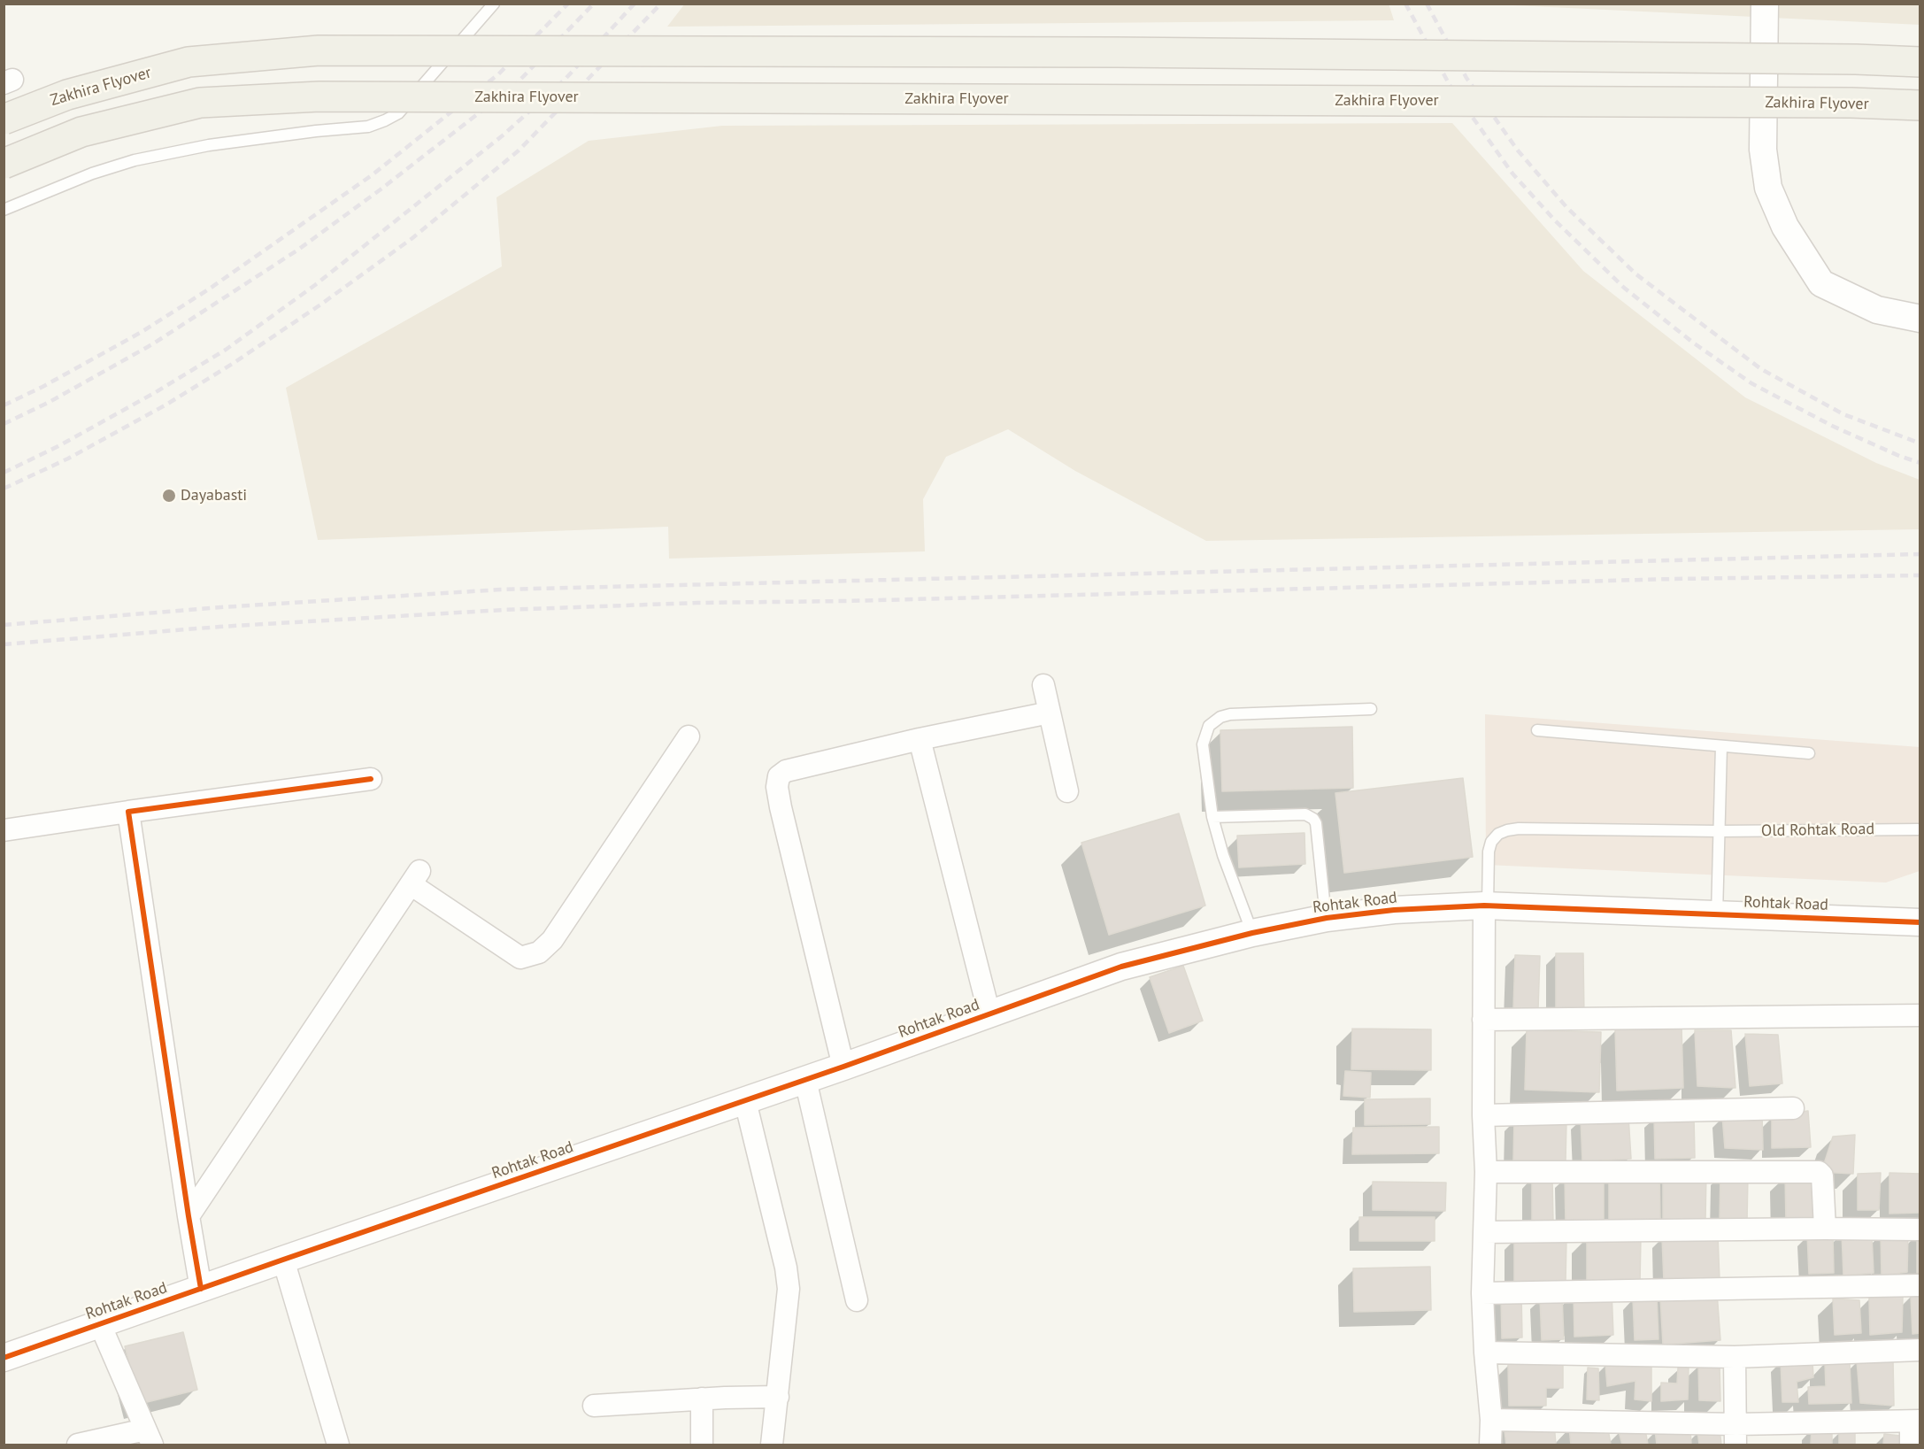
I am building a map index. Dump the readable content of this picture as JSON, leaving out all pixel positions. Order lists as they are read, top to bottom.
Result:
{
  "streets": {
    "main road": ["Zakhira Flyover"],
    "street": ["Rohtak Road"],
    "lane": ["Old Rohtak Road"]
  },
  "crossings": [
    ["Old Rohtak Road", "Rohtak Road"]
  ],
  "places": ["Dayabasti"]
}
